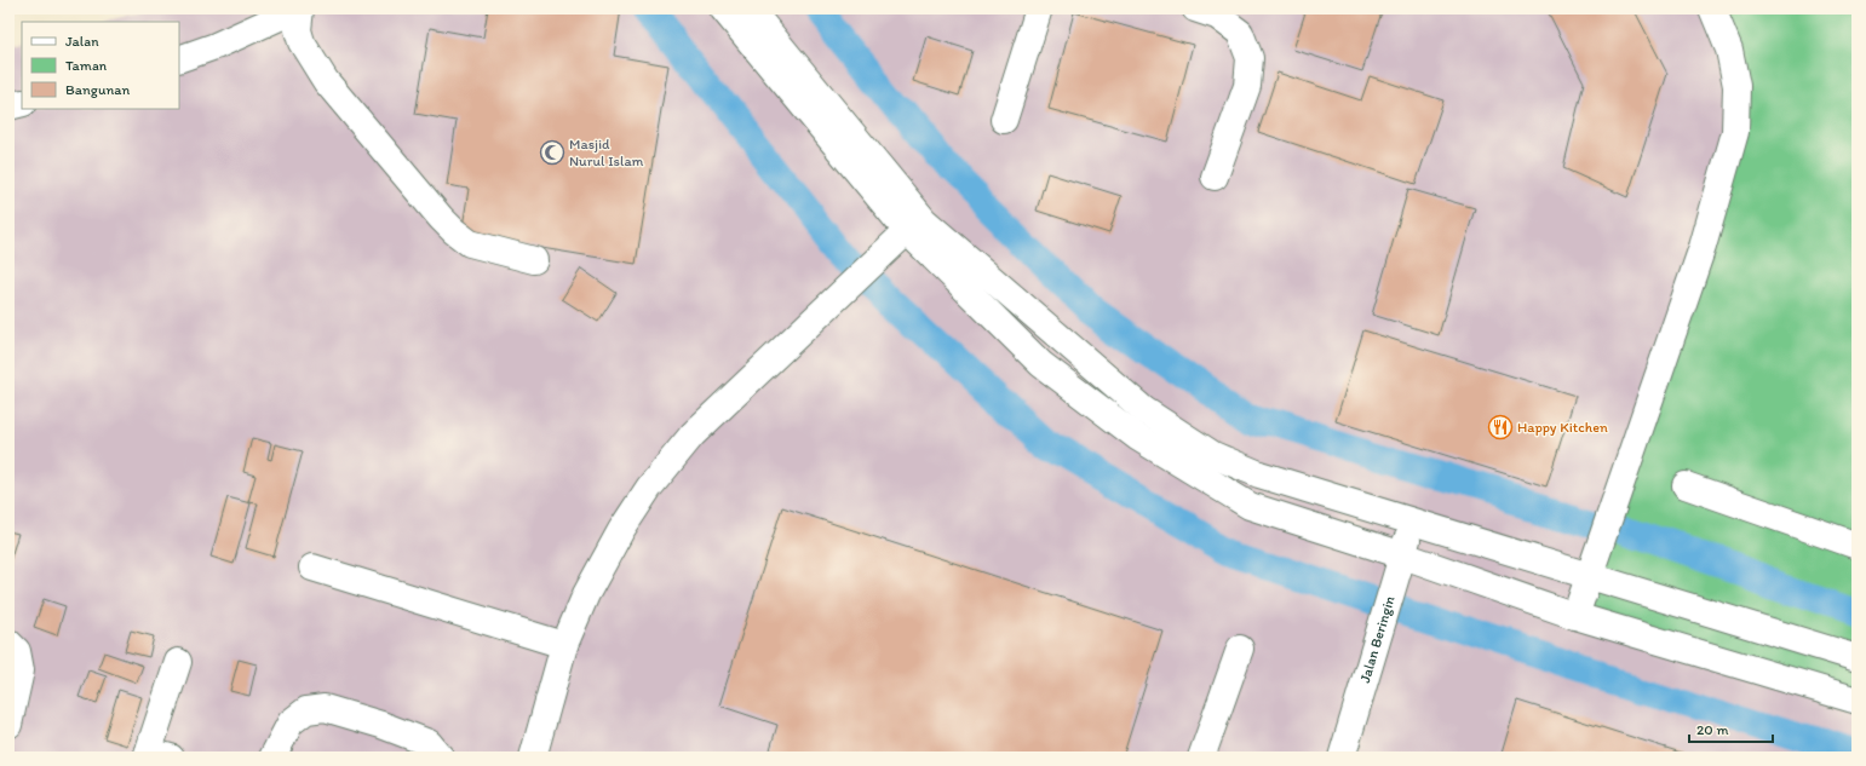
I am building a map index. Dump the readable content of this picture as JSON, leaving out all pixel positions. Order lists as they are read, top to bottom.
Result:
{
  "streets": {
    "street": ["Jalan Beringin"]
  },
  "places": {
    "mosque": ["Masjid Nurul Islam"],
    "restaurant": ["Happy Kitchen"]
  },
  "legend": ["Jalan", "Taman", "Bangunan"],
  "scale_bar": "20 m"
}
